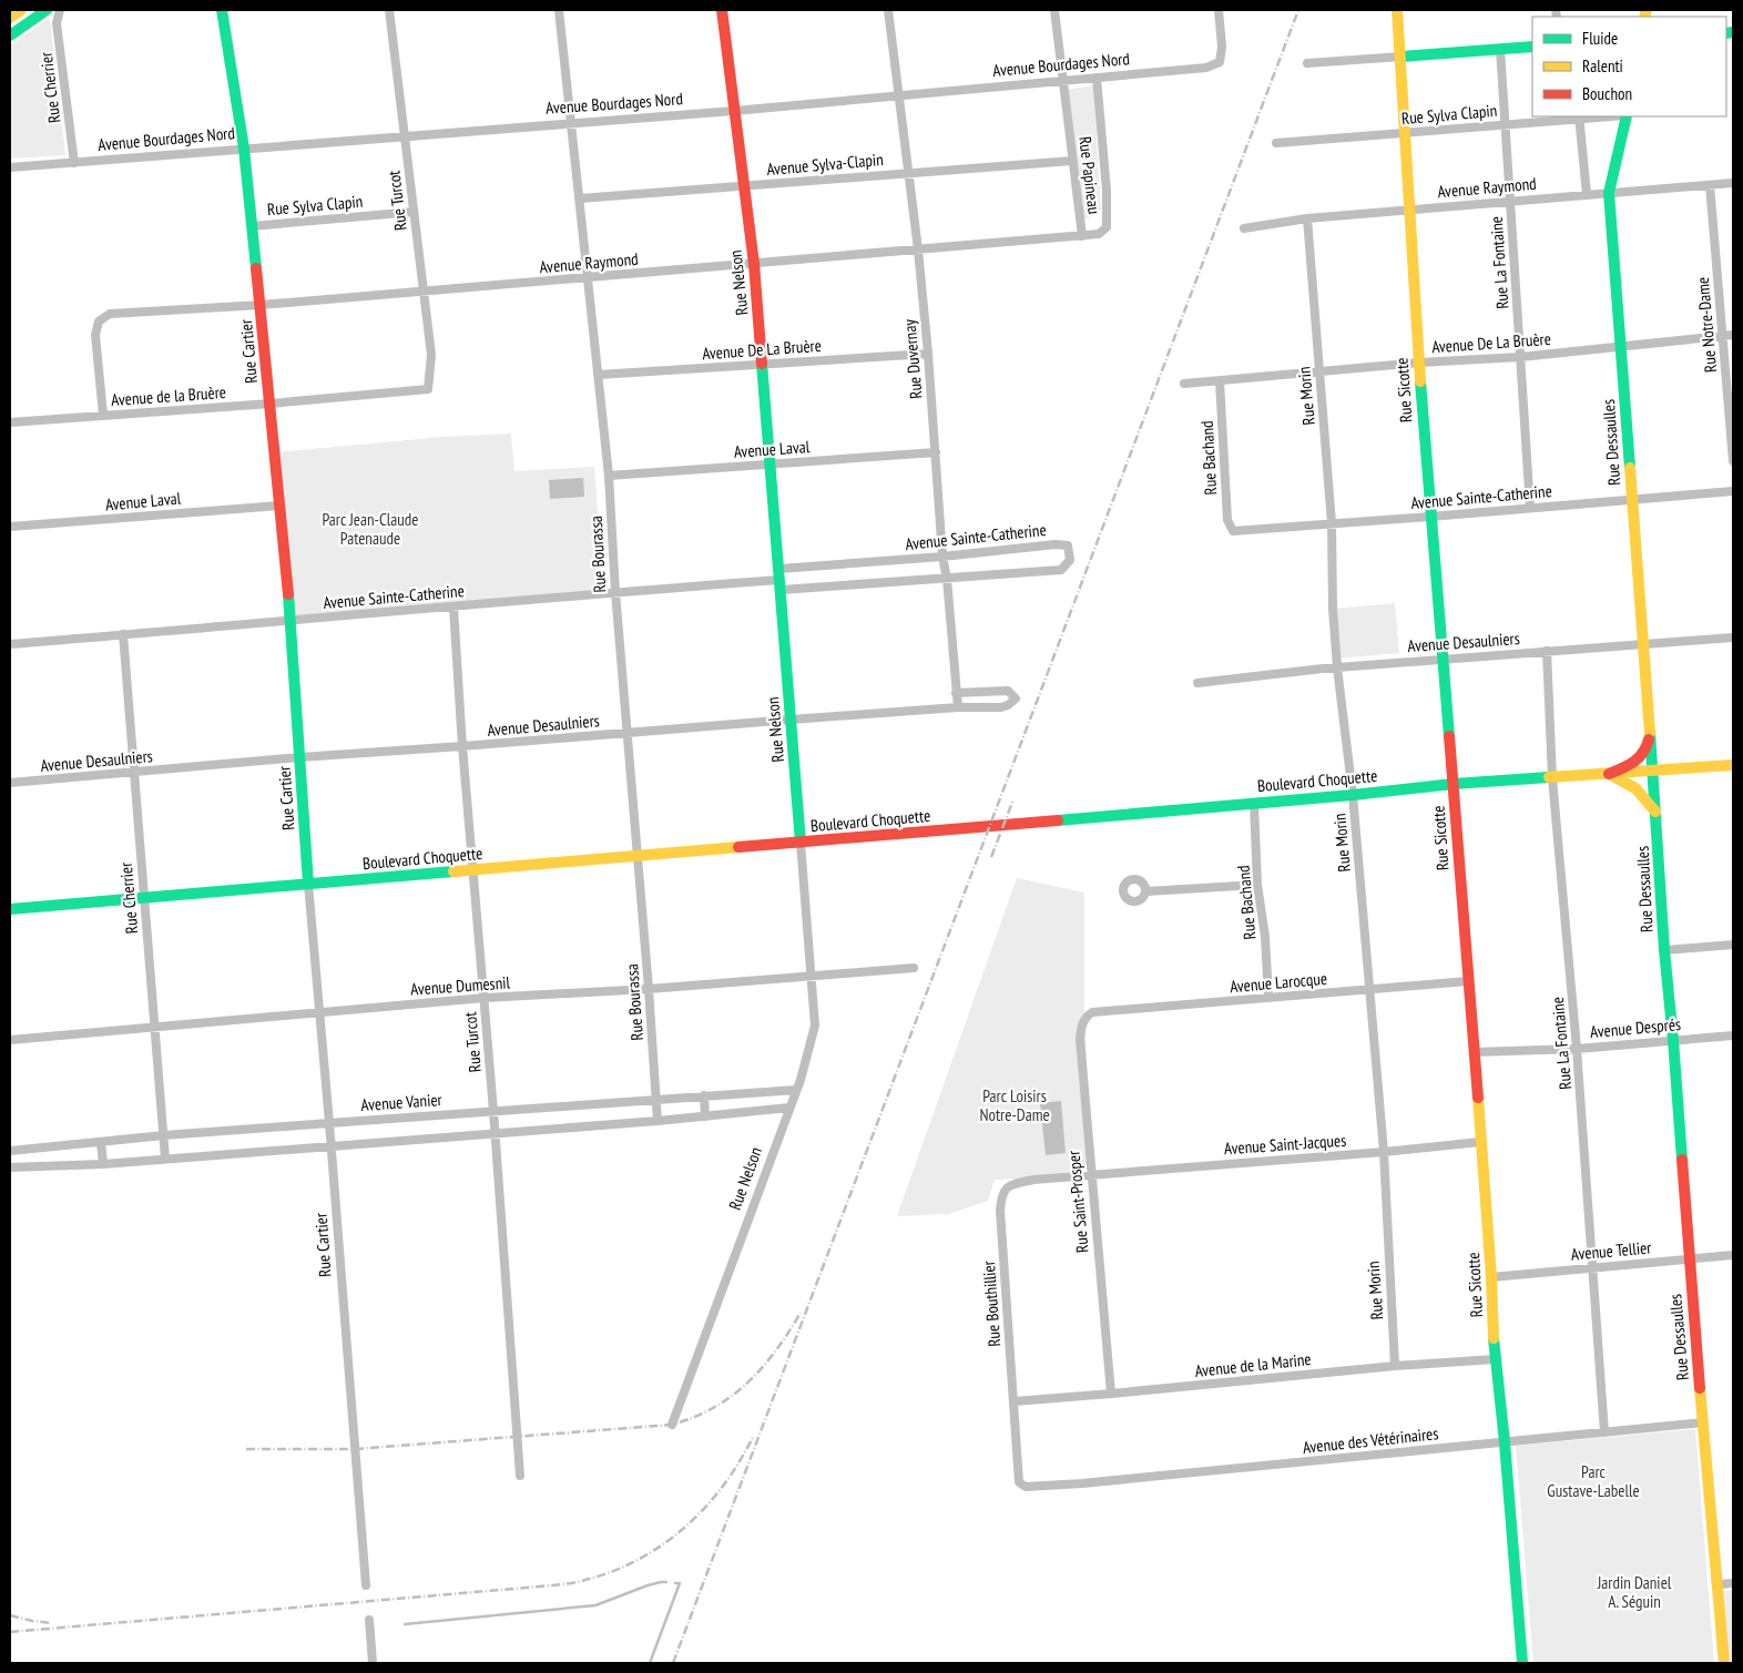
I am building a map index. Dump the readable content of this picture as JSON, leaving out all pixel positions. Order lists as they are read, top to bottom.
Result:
{
  "streets": {
    "street": [
      "Avenue Bourdages Nord",
      "Rue Cherrier",
      "Rue Sylva Clapin",
      "Avenue Sylva-Clapin",
      "Rue Papineau",
      "Avenue Raymond",
      "Rue Turcot",
      "Rue La Fontaine",
      "Rue Nelson",
      "Rue Notre-Dame",
      "Avenue De La Bruère",
      "Rue Cartier",
      "Rue Duvernay",
      "Rue Sicotte",
      "Avenue de la Bruère",
      "Rue Morin",
      "Rue Dessaulles",
      "Avenue Laval",
      "Rue Bachand",
      "Avenue Sainte-Catherine",
      "Rue Bourassa",
      "Avenue Desaulniers",
      "Boulevard Choquette",
      "Avenue Larocque",
      "Avenue Dumesnil",
      "Avenue Després",
      "Avenue Vanier",
      "Avenue Saint-Jacques",
      "Rue Saint-Prosper",
      "Avenue Tellier",
      "Rue Bouthillier",
      "Avenue de la Marine",
      "Avenue des Vétérinaires"
    ]
  },
  "crossings": [
    ["Avenue Bourdages Nord", "Rue Cherrier"],
    ["Avenue Bourdages Nord", "Rue Papineau"],
    ["Avenue Bourdages Nord", "Rue Turcot"],
    ["Avenue Bourdages Nord", "Rue Nelson"],
    ["Avenue Bourdages Nord", "Rue Cartier"],
    ["Avenue Bourdages Nord", "Rue Duvernay"],
    ["Avenue Bourdages Nord", "Rue Bourassa"],
    ["Rue Cherrier", "Avenue Sainte-Catherine"],
    ["Rue Cherrier", "Avenue Desaulniers"],
    ["Rue Cherrier", "Boulevard Choquette"],
    ["Rue Cherrier", "Avenue Dumesnil"],
    ["Rue Cherrier", "Avenue Vanier"],
    ["Rue Sylva Clapin", "Rue Turcot"],
    ["Rue Sylva Clapin", "Rue La Fontaine"],
    ["Rue Sylva Clapin", "Rue Cartier"],
    ["Rue Sylva Clapin", "Rue Sicotte"],
    ["Avenue Sylva-Clapin", "Rue Papineau"],
    ["Avenue Sylva-Clapin", "Rue Nelson"],
    ["Avenue Sylva-Clapin", "Rue Duvernay"],
    ["Avenue Sylva-Clapin", "Rue Bourassa"],
    ["Rue Papineau", "Avenue Raymond"],
    ["Avenue Raymond", "Rue Turcot"],
    ["Avenue Raymond", "Rue La Fontaine"],
    ["Avenue Raymond", "Rue Nelson"],
    ["Avenue Raymond", "Rue Notre-Dame"],
    ["Avenue Raymond", "Rue Cartier"],
    ["Avenue Raymond", "Rue Duvernay"],
    ["Avenue Raymond", "Rue Sicotte"],
    ["Avenue Raymond", "Avenue de la Bruère"],
    ["Avenue Raymond", "Rue Morin"],
    ["Avenue Raymond", "Rue Dessaulles"],
    ["Avenue Raymond", "Rue Bourassa"],
    ["Rue Turcot", "Avenue de la Bruère"],
    ["Rue Turcot", "Avenue Sainte-Catherine"],
    ["Rue Turcot", "Avenue Desaulniers"],
    ["Rue Turcot", "Boulevard Choquette"],
    ["Rue Turcot", "Avenue Dumesnil"],
    ["Rue Turcot", "Avenue Vanier"],
    ["Rue La Fontaine", "Avenue De La Bruère"],
    ["Rue La Fontaine", "Avenue Sainte-Catherine"],
    ["Rue La Fontaine", "Avenue Desaulniers"],
    ["Rue La Fontaine", "Boulevard Choquette"],
    ["Rue La Fontaine", "Avenue Després"],
    ["Rue La Fontaine", "Avenue Tellier"],
    ["Rue La Fontaine", "Avenue des Vétérinaires"],
    ["Rue Nelson", "Avenue De La Bruère"],
    ["Rue Nelson", "Avenue Laval"],
    ["Rue Nelson", "Avenue Sainte-Catherine"],
    ["Rue Nelson", "Avenue Desaulniers"],
    ["Rue Nelson", "Boulevard Choquette"],
    ["Rue Nelson", "Avenue Dumesnil"],
    ["Rue Nelson", "Avenue Vanier"],
    ["Rue Notre-Dame", "Avenue De La Bruère"],
    ["Avenue De La Bruère", "Rue Duvernay"],
    ["Avenue De La Bruère", "Rue Sicotte"],
    ["Avenue De La Bruère", "Rue Morin"],
    ["Avenue De La Bruère", "Rue Dessaulles"],
    ["Avenue De La Bruère", "Rue Bachand"],
    ["Avenue De La Bruère", "Rue Bourassa"],
    ["Rue Cartier", "Avenue de la Bruère"],
    ["Rue Cartier", "Avenue Laval"],
    ["Rue Cartier", "Avenue Sainte-Catherine"],
    ["Rue Cartier", "Avenue Desaulniers"],
    ["Rue Cartier", "Boulevard Choquette"],
    ["Rue Cartier", "Avenue Dumesnil"],
    ["Rue Cartier", "Avenue Vanier"],
    ["Rue Duvernay", "Avenue Laval"],
    ["Rue Duvernay", "Avenue Sainte-Catherine"],
    ["Rue Duvernay", "Avenue Desaulniers"],
    ["Rue Sicotte", "Avenue Sainte-Catherine"],
    ["Rue Sicotte", "Avenue Desaulniers"],
    ["Rue Sicotte", "Boulevard Choquette"],
    ["Rue Sicotte", "Avenue Larocque"],
    ["Rue Sicotte", "Avenue Després"],
    ["Rue Sicotte", "Avenue Saint-Jacques"],
    ["Rue Sicotte", "Avenue Tellier"],
    ["Rue Sicotte", "Avenue de la Marine"],
    ["Rue Sicotte", "Avenue des Vétérinaires"],
    ["Rue Morin", "Avenue Sainte-Catherine"],
    ["Rue Morin", "Avenue Desaulniers"],
    ["Rue Morin", "Boulevard Choquette"],
    ["Rue Morin", "Avenue Larocque"],
    ["Rue Morin", "Avenue Saint-Jacques"],
    ["Rue Morin", "Avenue de la Marine"],
    ["Rue Dessaulles", "Avenue Sainte-Catherine"],
    ["Rue Dessaulles", "Avenue Desaulniers"],
    ["Rue Dessaulles", "Boulevard Choquette"],
    ["Rue Dessaulles", "Avenue Després"],
    ["Rue Dessaulles", "Avenue Tellier"],
    ["Rue Dessaulles", "Avenue des Vétérinaires"],
    ["Avenue Laval", "Rue Bourassa"],
    ["Rue Bachand", "Avenue Sainte-Catherine"],
    ["Rue Bachand", "Boulevard Choquette"],
    ["Rue Bachand", "Avenue Larocque"],
    ["Avenue Sainte-Catherine", "Rue Bourassa"],
    ["Rue Bourassa", "Avenue Desaulniers"],
    ["Rue Bourassa", "Boulevard Choquette"],
    ["Rue Bourassa", "Avenue Dumesnil"],
    ["Rue Bourassa", "Avenue Vanier"],
    ["Avenue Larocque", "Rue Saint-Prosper"],
    ["Avenue Saint-Jacques", "Rue Saint-Prosper"],
    ["Avenue Saint-Jacques", "Rue Bouthillier"],
    ["Rue Saint-Prosper", "Rue Bouthillier"],
    ["Rue Saint-Prosper", "Avenue de la Marine"],
    ["Rue Bouthillier", "Avenue de la Marine"],
    ["Rue Bouthillier", "Avenue des Vétérinaires"]
  ],
  "parks": [
    "Parc Jean-Claude Patenaude",
    "Parc Loisirs Notre-Dame",
    "Parc Gustave-Labelle",
    "Jardin Daniel A. Séguin"
  ],
  "legend": ["Fluide", "Ralenti", "Bouchon"]
}
